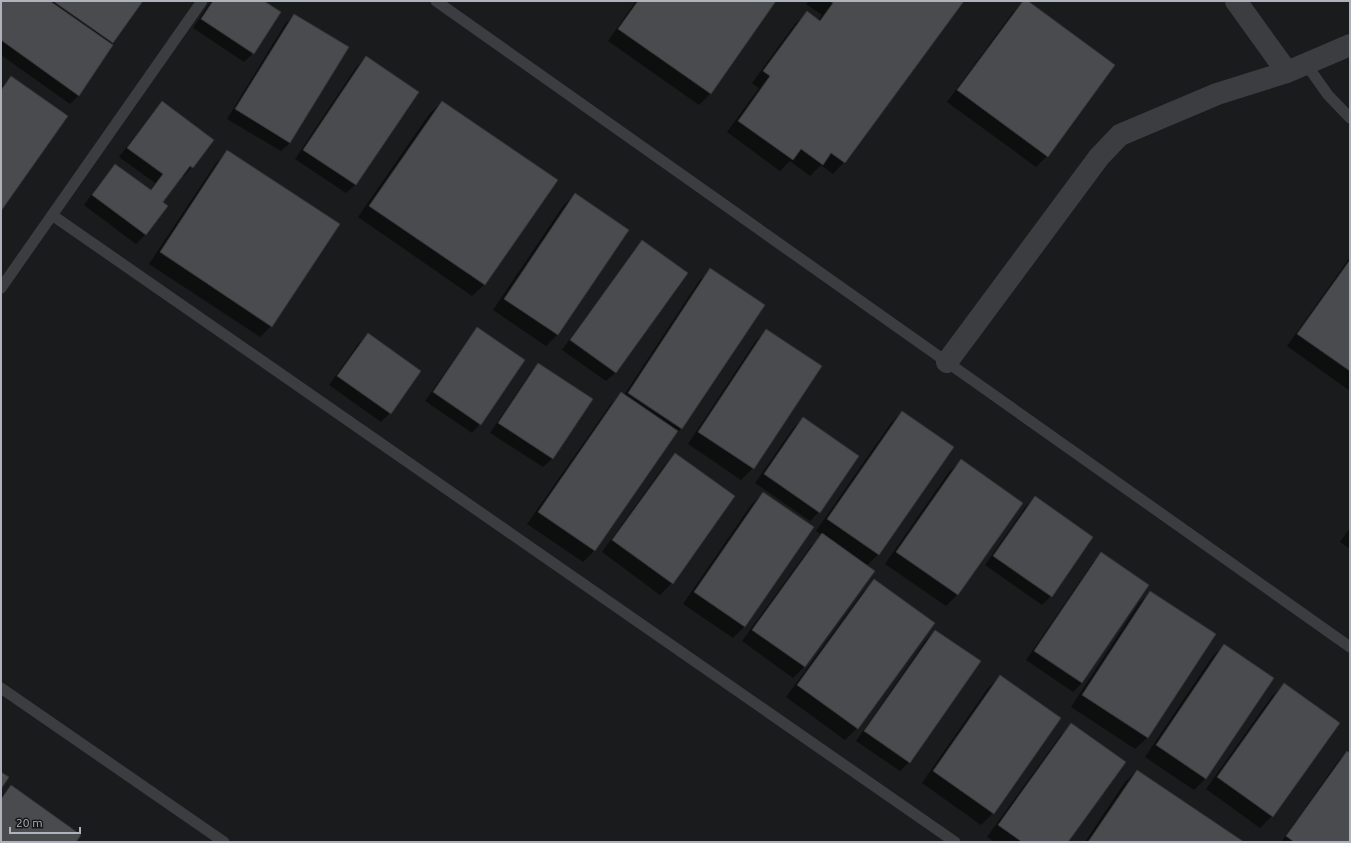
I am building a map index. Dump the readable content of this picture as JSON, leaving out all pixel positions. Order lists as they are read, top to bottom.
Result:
{
  "scale_bar": "20 m"
}
